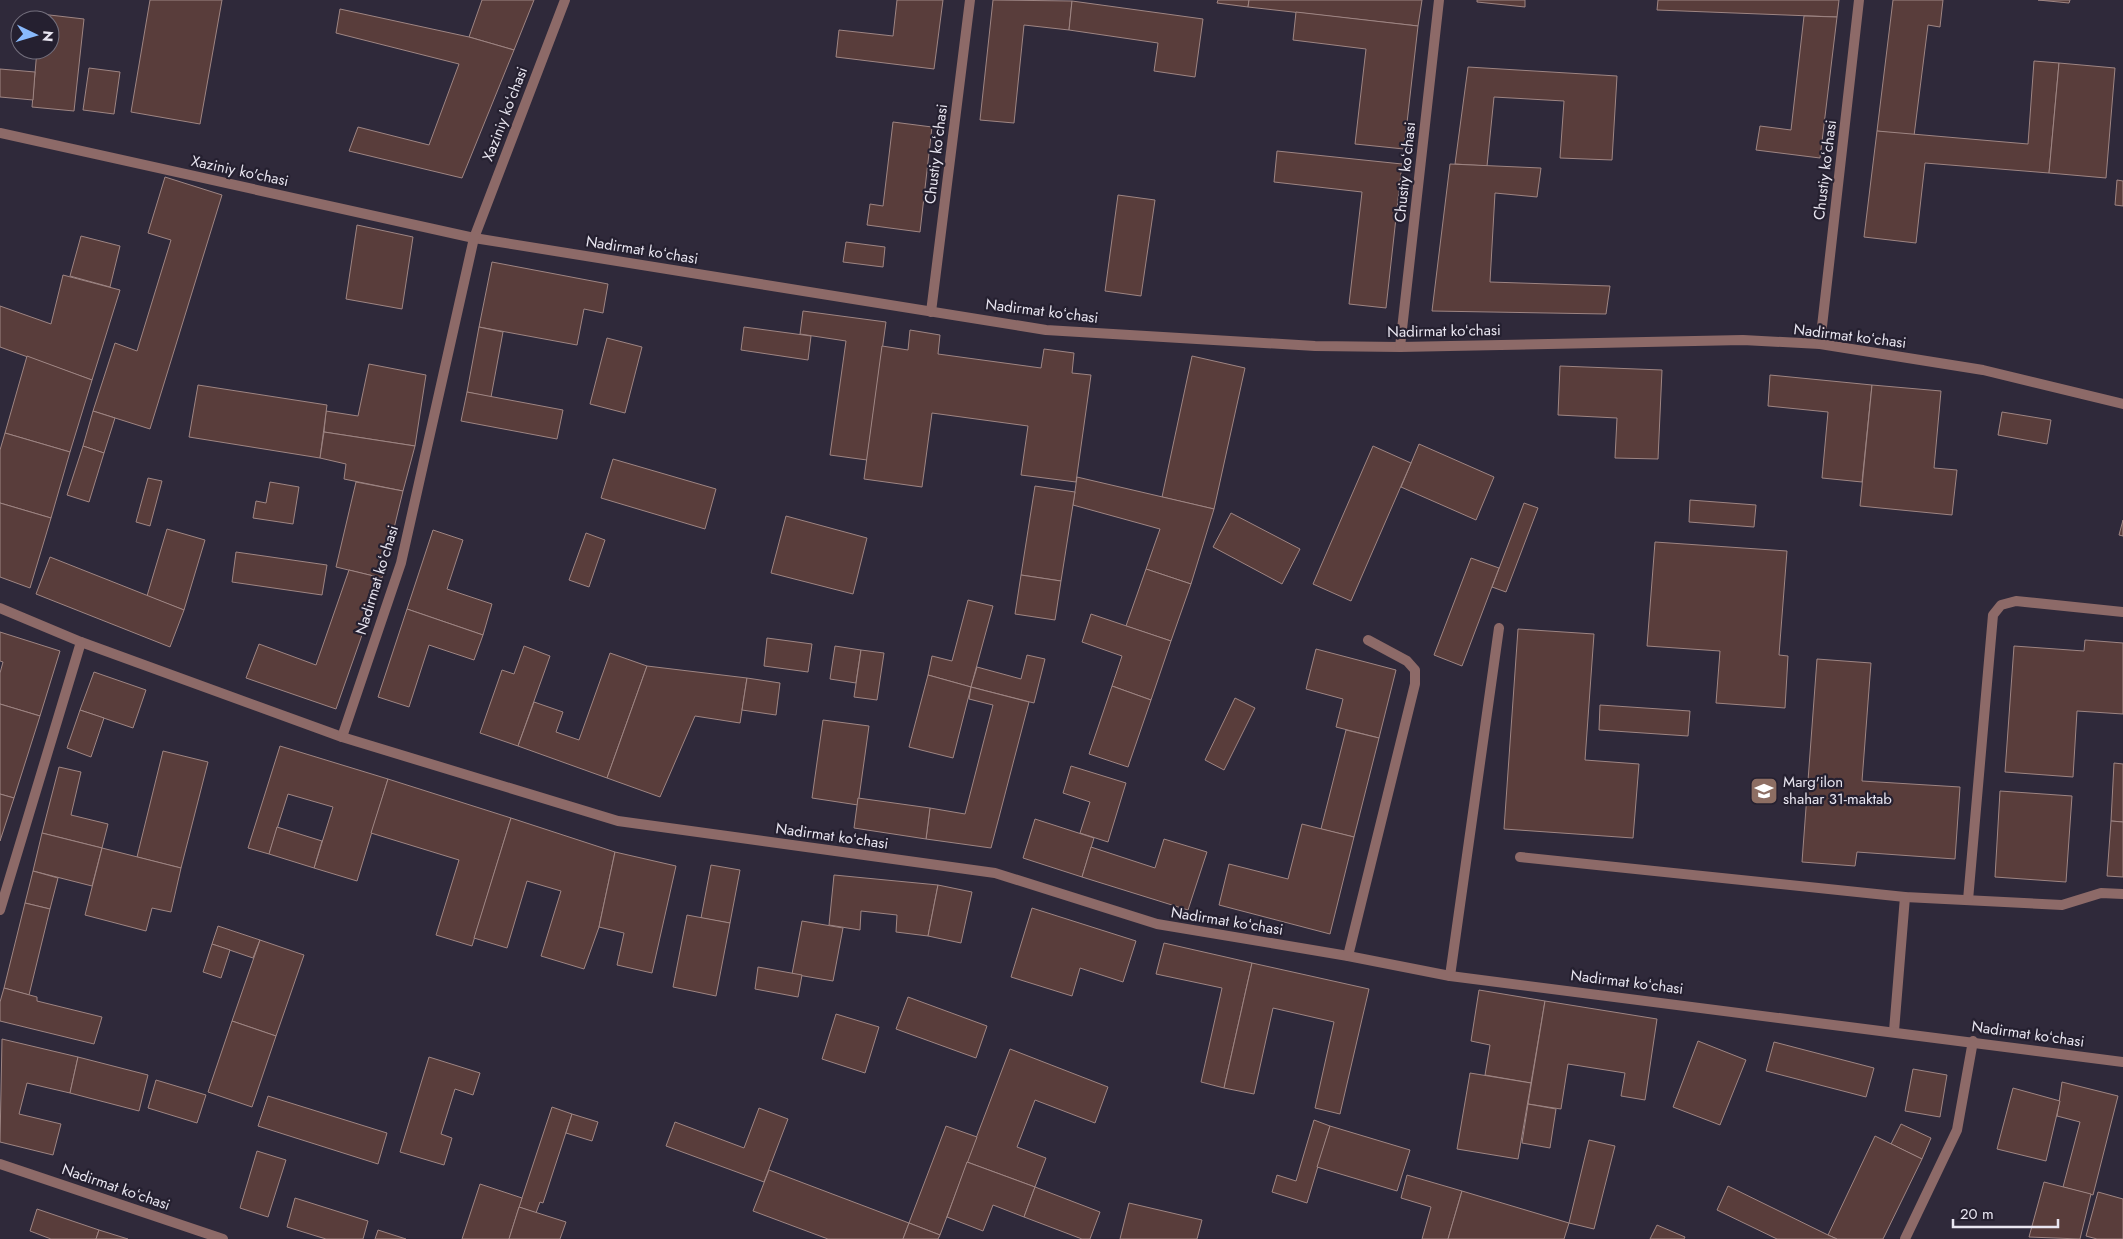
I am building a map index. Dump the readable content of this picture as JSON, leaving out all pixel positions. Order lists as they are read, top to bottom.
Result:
{
  "streets": {
    "street": [
      "Xaziniy koʻchasi",
      "Chustiy koʻchasi",
      "Xaziniy ko'chasi",
      "Nadirmat koʻchasi"
    ]
  },
  "crossings": [
    ["Xaziniy koʻchasi", "Xaziniy ko'chasi"],
    ["Xaziniy koʻchasi", "Nadirmat koʻchasi"],
    ["Chustiy koʻchasi", "Nadirmat koʻchasi"],
    ["Xaziniy ko'chasi", "Nadirmat koʻchasi"]
  ],
  "places": {
    "school or university": ["Marg'ilon shahar 31-maktab"]
  },
  "scale_bar": "20 m",
  "north": "right"
}
